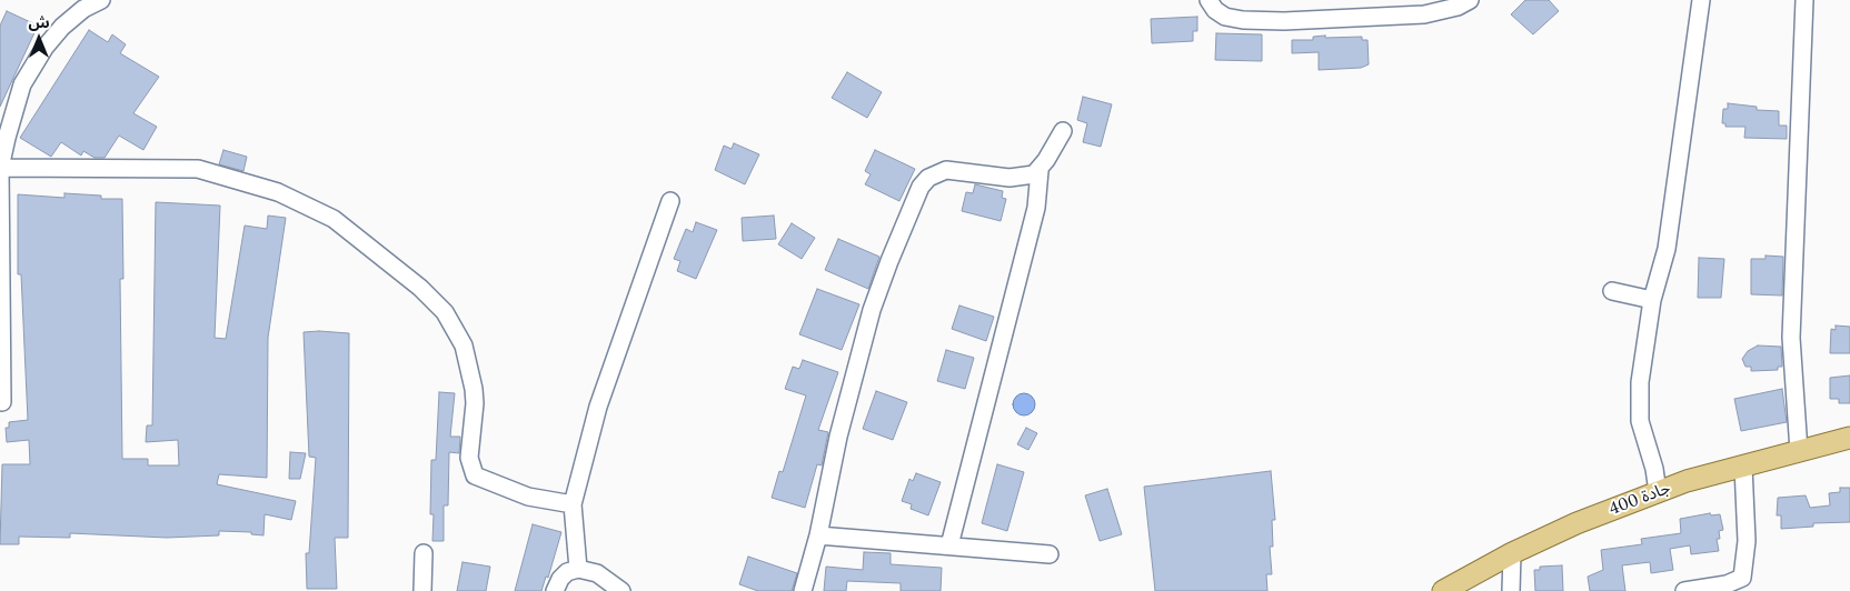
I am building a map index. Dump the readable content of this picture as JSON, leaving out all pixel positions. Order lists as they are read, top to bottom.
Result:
{
  "streets": {
    "main road": ["جادة 400"]
  },
  "north": "top"
}
